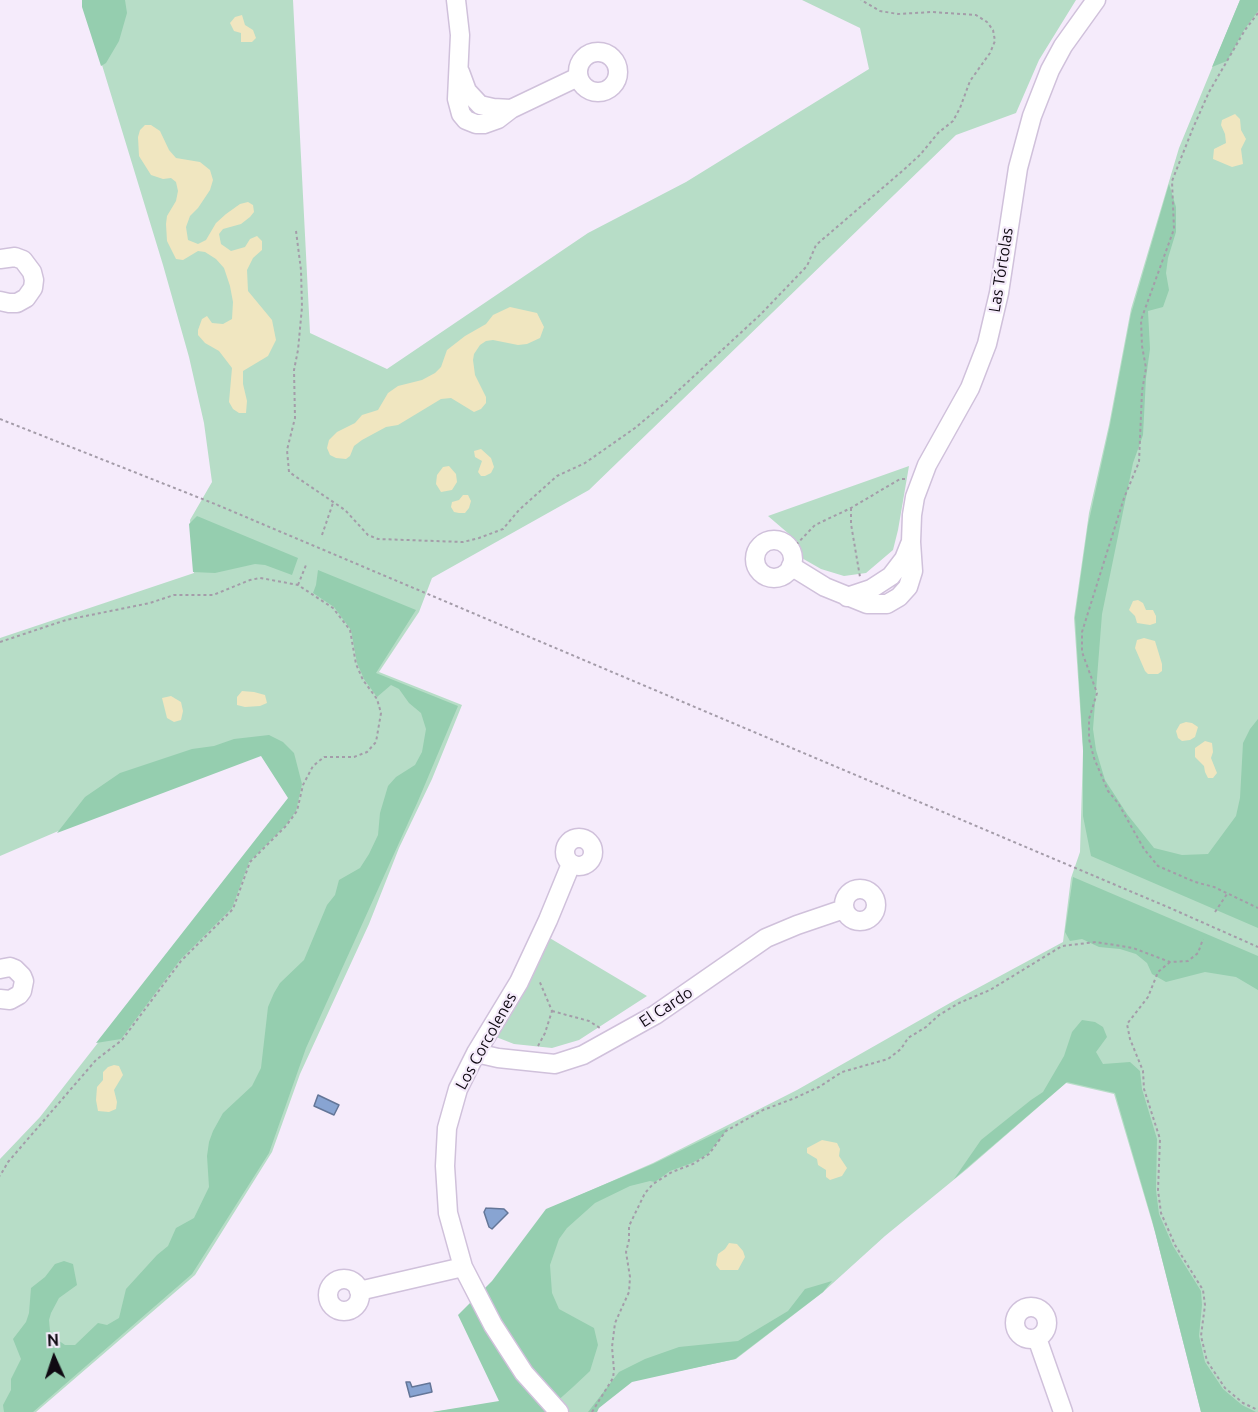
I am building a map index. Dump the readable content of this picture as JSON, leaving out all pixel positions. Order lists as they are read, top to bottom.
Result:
{
  "streets": {
    "street": ["Las Tórtolas", "El Cardo", "Los Corcolenes"]
  },
  "crossings": [
    ["El Cardo", "Los Corcolenes"]
  ],
  "north": "top"
}
